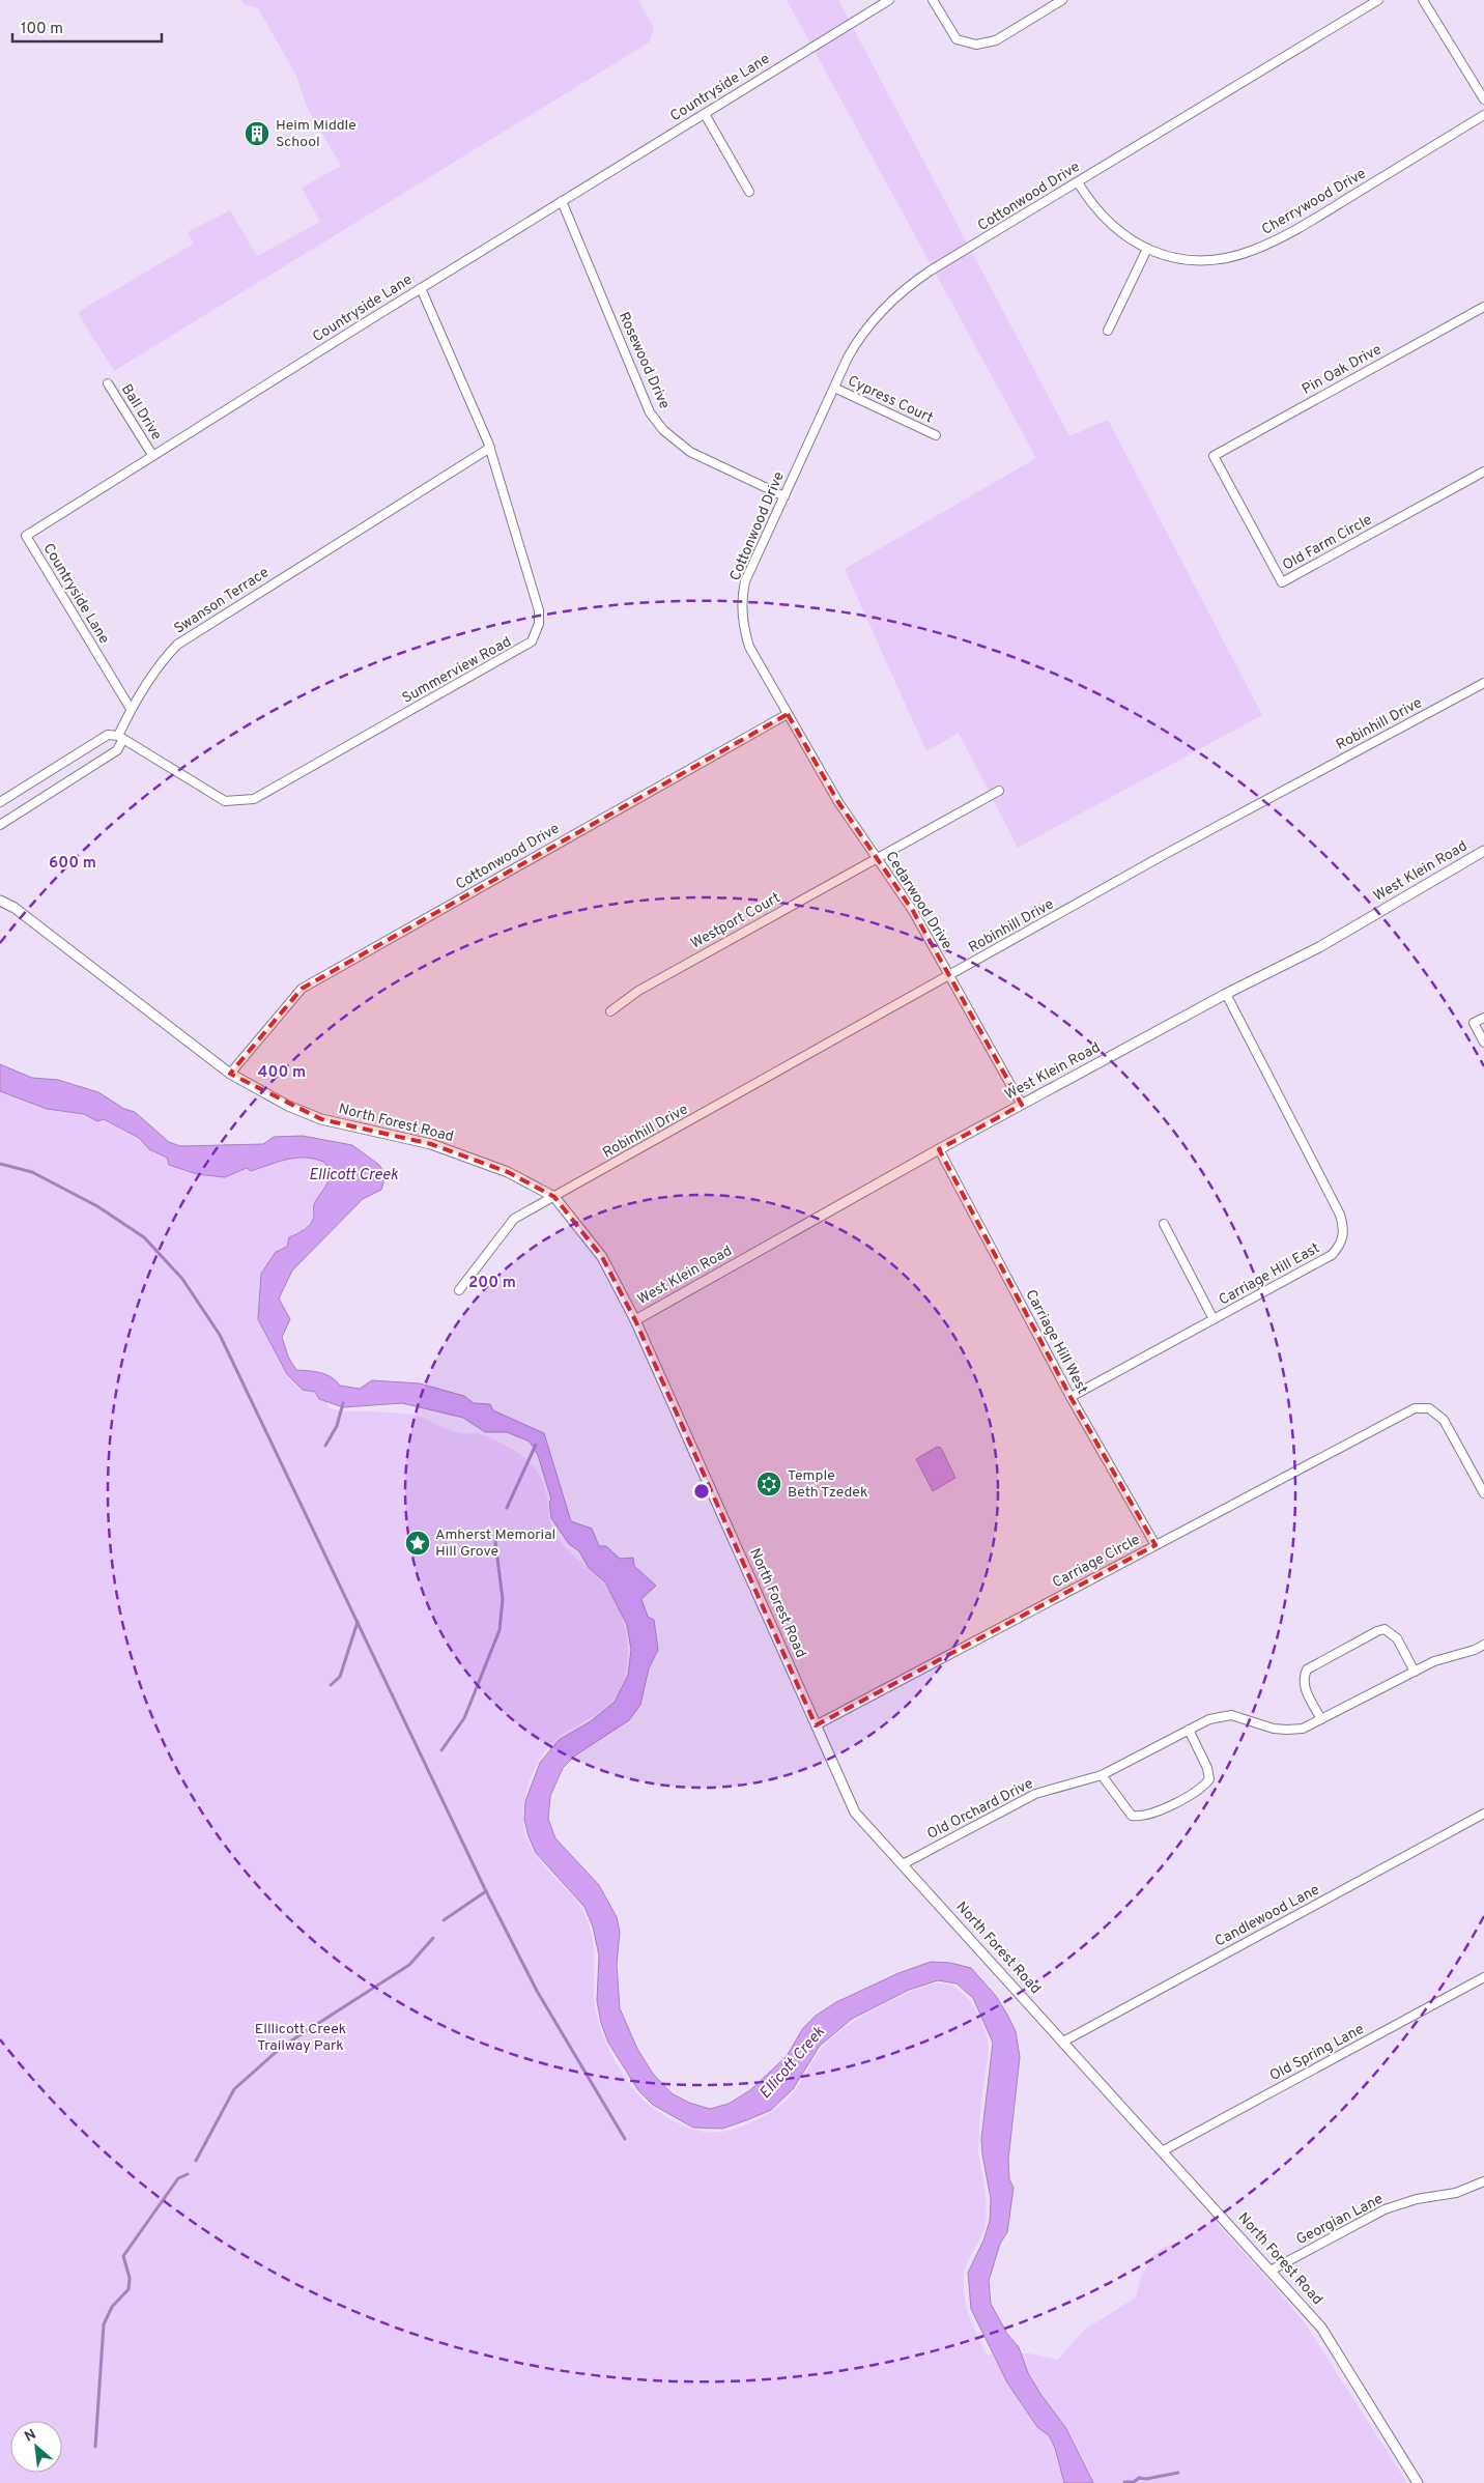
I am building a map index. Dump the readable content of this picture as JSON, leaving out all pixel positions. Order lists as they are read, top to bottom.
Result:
{
  "streets": {
    "street": [
      "Countryside Lane",
      "Cottonwood Drive",
      "Cherrywood Drive",
      "Rosewood Drive",
      "Pin Oak Drive",
      "Cypress Court",
      "Ball Drive",
      "Old Farm Circle",
      "Swanson Terrace",
      "Summerview Road",
      "Robinhill Drive",
      "West Klein Road",
      "Cedarwood Drive",
      "Westport Court",
      "North Forest Road",
      "Carriage Hill East",
      "Carriage Hill West",
      "Carriage Circle",
      "Old Orchard Drive",
      "Candlewood Lane",
      "Old Spring Lane",
      "Georgian Lane"
    ]
  },
  "crossings": [
    ["Countryside Lane", "Rosewood Drive"],
    ["Countryside Lane", "Ball Drive"],
    ["Countryside Lane", "Swanson Terrace"],
    ["Countryside Lane", "Summerview Road"],
    ["Cottonwood Drive", "Cherrywood Drive"],
    ["Cottonwood Drive", "Rosewood Drive"],
    ["Cottonwood Drive", "Cypress Court"],
    ["Cottonwood Drive", "Cedarwood Drive"],
    ["Cottonwood Drive", "North Forest Road"],
    ["Pin Oak Drive", "Old Farm Circle"],
    ["Swanson Terrace", "Summerview Road"],
    ["Robinhill Drive", "Cedarwood Drive"],
    ["Robinhill Drive", "North Forest Road"],
    ["West Klein Road", "Cedarwood Drive"],
    ["West Klein Road", "North Forest Road"],
    ["West Klein Road", "Carriage Hill East"],
    ["West Klein Road", "Carriage Hill West"],
    ["Cedarwood Drive", "Westport Court"],
    ["North Forest Road", "Carriage Circle"],
    ["North Forest Road", "Old Orchard Drive"],
    ["North Forest Road", "Candlewood Lane"],
    ["North Forest Road", "Old Spring Lane"],
    ["North Forest Road", "Georgian Lane"],
    ["Carriage Hill East", "Carriage Hill West"],
    ["Carriage Hill West", "Carriage Circle"]
  ],
  "water": ["Ellicott Creek"],
  "parks": ["Elllicott Creek Trailway Park"],
  "places": {
    "building": ["Heim Middle School"],
    "synagogue": ["Temple Beth Tzedek"],
    "place": ["Amherst Memorial Hill Grove"]
  },
  "scale_bar": "100 m",
  "north": "top left",
  "rings": ["600 m", "400 m", "200 m"]
}
